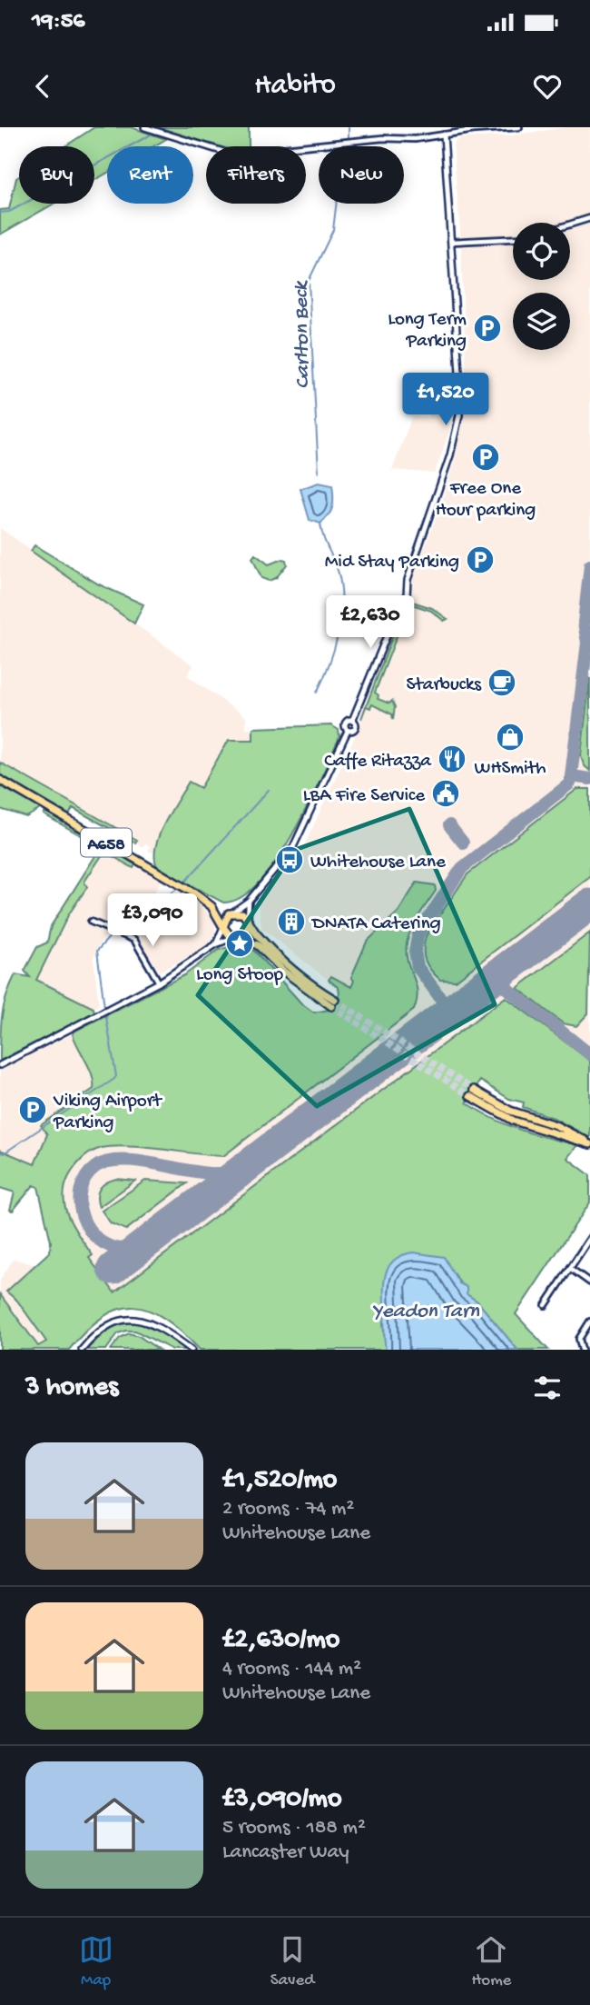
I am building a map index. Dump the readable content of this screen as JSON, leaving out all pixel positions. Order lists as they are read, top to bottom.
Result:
{
  "streets": {
    "highway": ["A658"]
  },
  "water": ["Carlton Beck", "Yeadon Tarn"],
  "places": {
    "parking": [
      "Long Term Parking",
      "Free One Hour parking",
      "Mid Stay Parking",
      "Viking Airport Parking"
    ],
    "cafe": ["Starbucks"],
    "shop": ["WHSmith"],
    "restaurant": ["Caffe Ritazza"],
    "public building": ["LBA Fire Service"],
    "bus stop": ["Whitehouse Lane"],
    "building": ["DNATA Catering"],
    "place": ["Long Stoop"]
  },
  "page": {
    "status": "19:56",
    "header": "Habito",
    "chip": [
      "Buy",
      "Rent",
      "Filters",
      "New"
    ],
    "price": ["£1,520", "£2,630", "£3,090"],
    "heading": "3 homes",
    "list": [
      {
        "name": "£1,520/mo",
        "note": "2 rooms · 74 m² · Whitehouse Lane"
      },
      {
        "name": "£2,630/mo",
        "note": "4 rooms · 144 m² · Whitehouse Lane"
      },
      {
        "name": "£3,090/mo",
        "note": "5 rooms · 188 m² · Lancaster Way"
      }
    ],
    "tabs": ["Map", "Saved", "Home"]
  }
}
